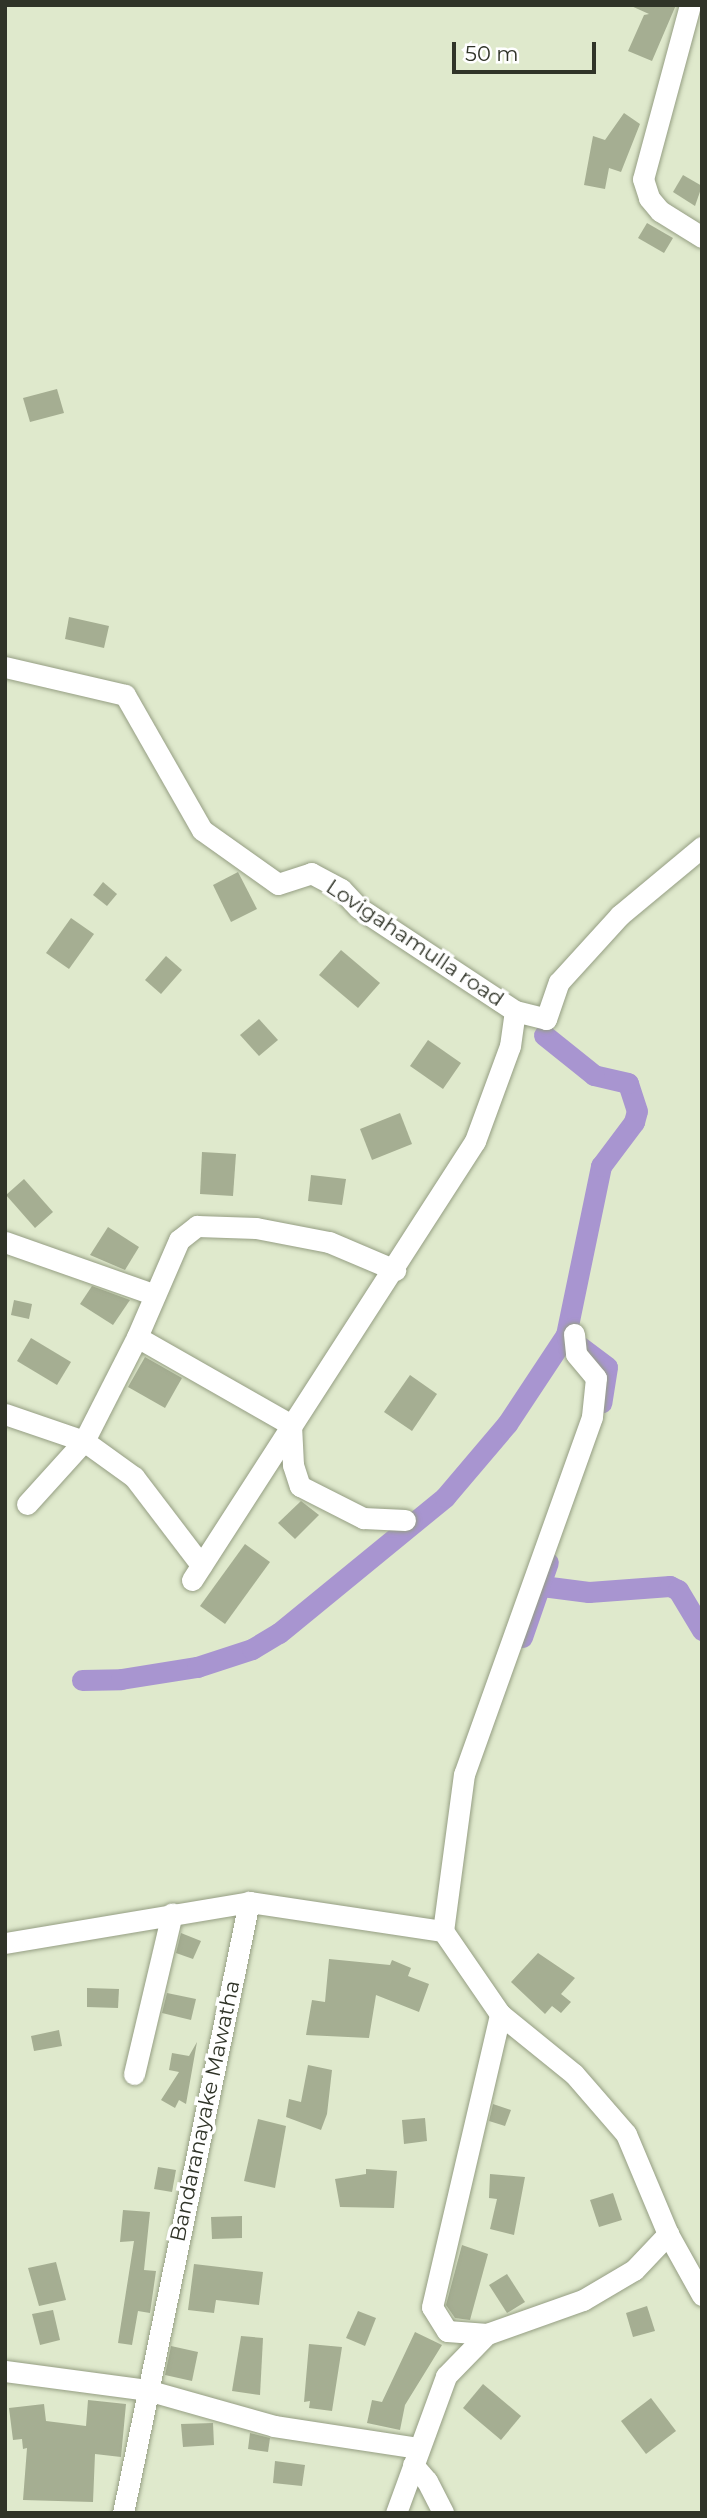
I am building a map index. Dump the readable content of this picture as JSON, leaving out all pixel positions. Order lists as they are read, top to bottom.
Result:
{
  "streets": {
    "street": ["Lovigahamulla road", "Bandaranayake Mawatha"]
  },
  "scale_bar": "50 m"
}
